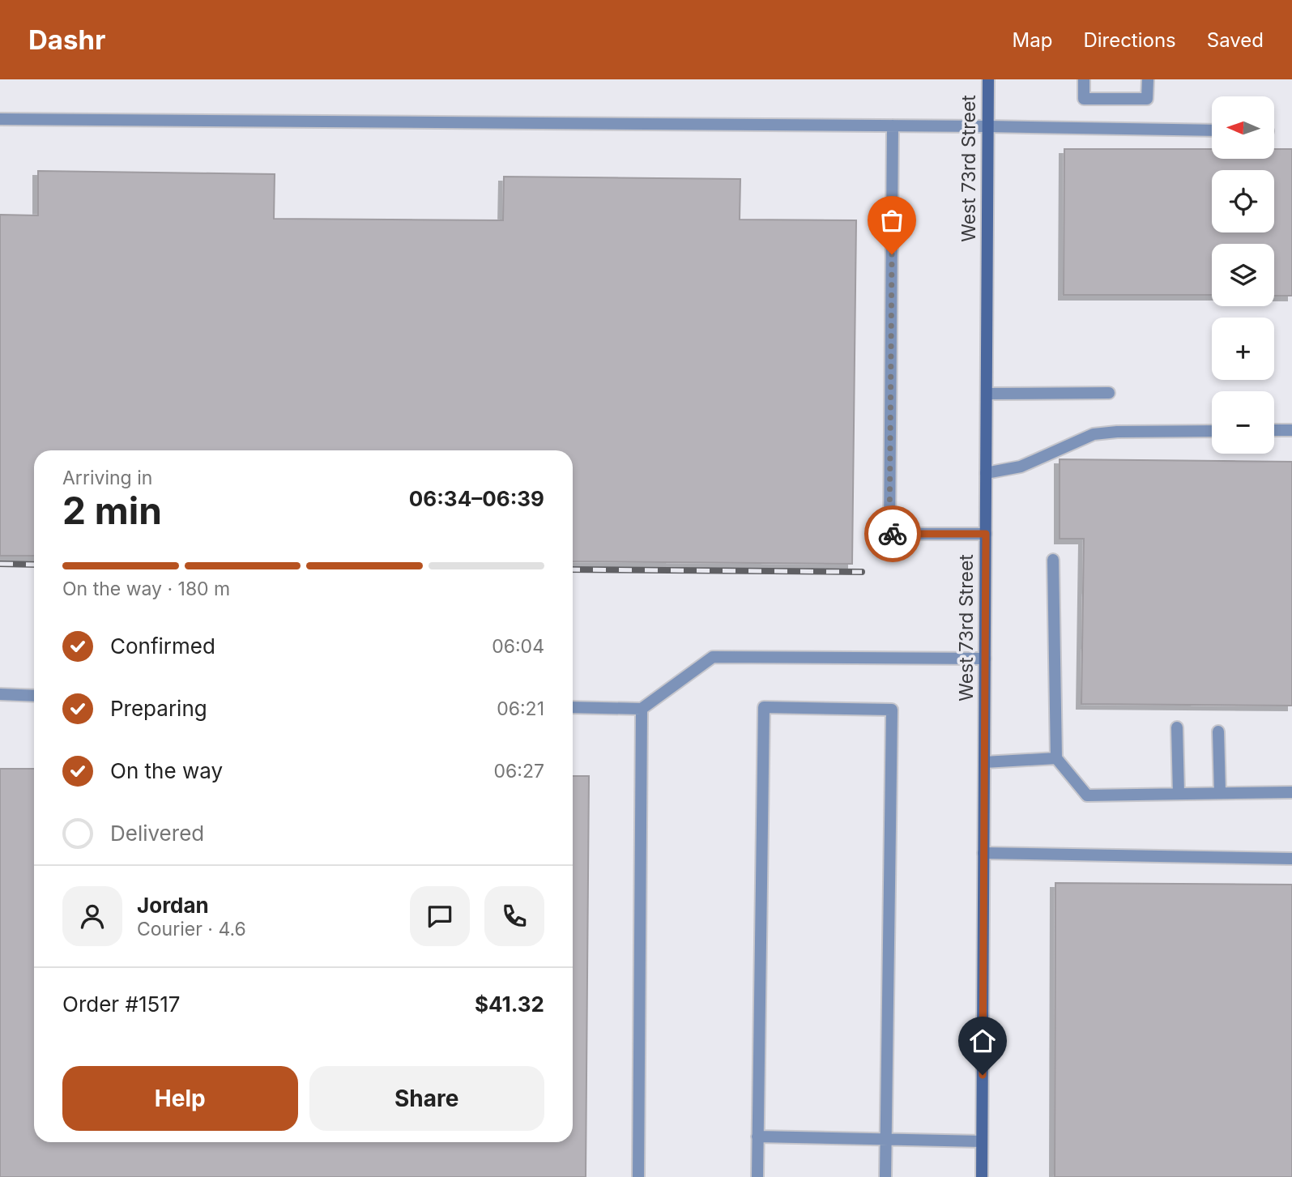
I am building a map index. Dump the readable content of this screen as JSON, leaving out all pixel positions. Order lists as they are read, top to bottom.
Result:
{
  "streets": {
    "street": ["West 73rd Street"]
  },
  "north": "left",
  "page": {
    "header": "Dashr",
    "nav": ["Map", "Directions", "Saved"],
    "map_buttons": ["+", "−"],
    "heading": ["2 min", "Arriving in", "06:34–06:39"],
    "panel": [
      "Jordan",
      "Courier · 4.6",
      "Order #1517",
      "$41.32"
    ],
    "bar": "On the way · 180 m",
    "list": [
      ["Confirmed", "06:04"],
      ["Preparing", "06:21"],
      ["On the way", "06:27"],
      "Delivered"
    ],
    "buttons": ["Help", "Share"]
  }
}
